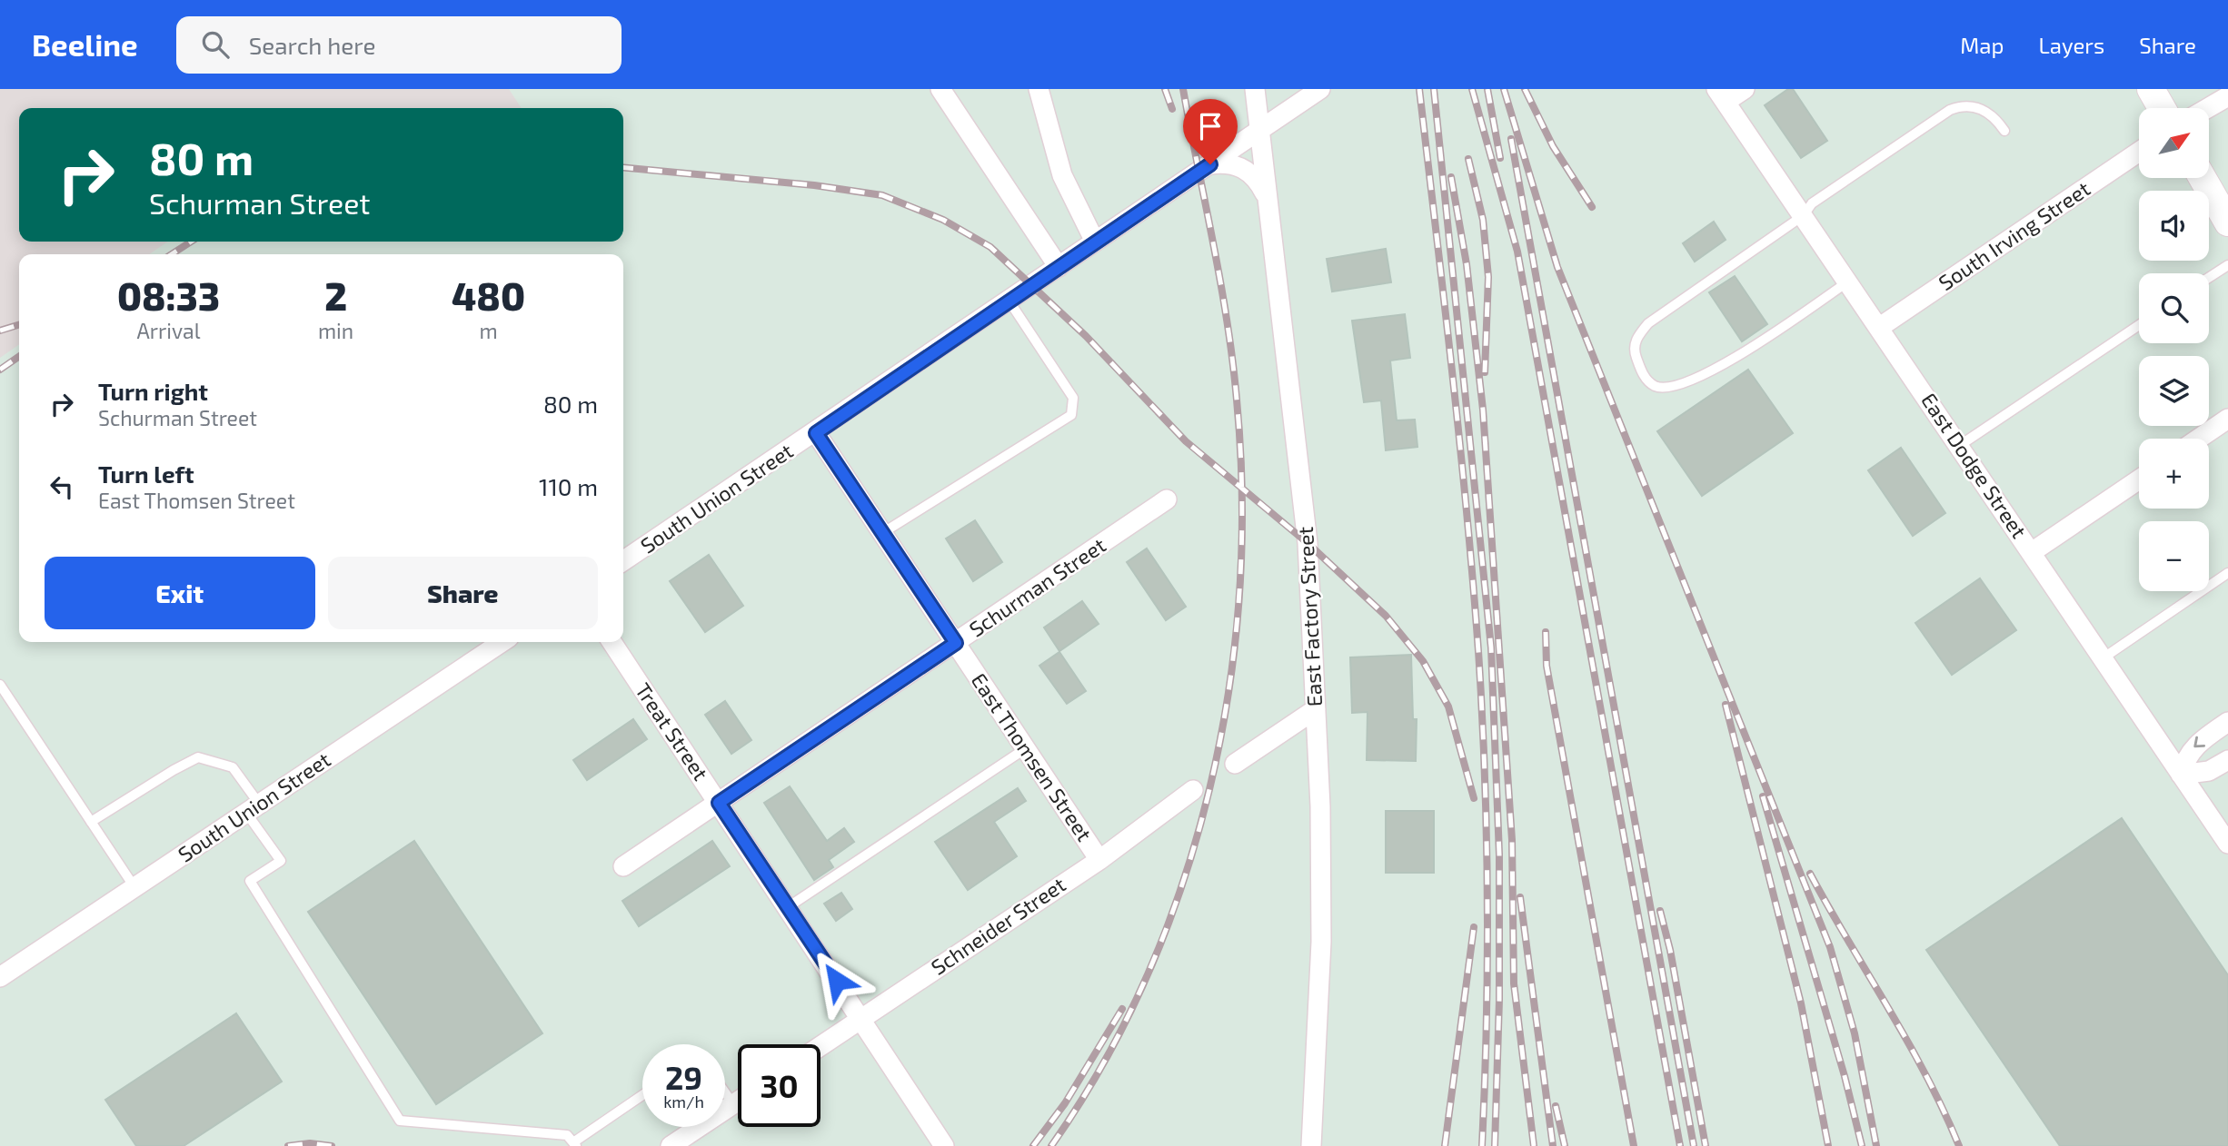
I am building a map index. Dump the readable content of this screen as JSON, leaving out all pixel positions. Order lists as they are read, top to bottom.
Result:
{
  "streets": {
    "street": [
      "South Irving Street",
      "East Dodge Street",
      "South Union Street",
      "Schurman Street",
      "East Factory Street",
      "Treat Street",
      "East Thomsen Street",
      "Schneider Street"
    ]
  },
  "crossings": [
    ["South Irving Street", "East Dodge Street"],
    ["South Union Street", "East Factory Street"],
    ["South Union Street", "East Thomsen Street"],
    ["Schurman Street", "Treat Street"],
    ["Schurman Street", "East Thomsen Street"],
    ["Treat Street", "Schneider Street"],
    ["East Thomsen Street", "Schneider Street"]
  ],
  "north": "top right",
  "page": {
    "header": "Beeline",
    "search": "Search here",
    "nav": ["Map", "Layers", "Share"],
    "map_buttons": ["+", "−"],
    "turn": ["80 m", "Schurman Street"],
    "eta": [
      "08:33",
      "Arrival",
      "2",
      "min",
      "480",
      "m"
    ],
    "list": [
      {
        "name": "Turn right",
        "note": "Schurman Street",
        "value": "80 m"
      },
      {
        "name": "Turn left",
        "note": "East Thomsen Street",
        "value": "110 m"
      }
    ],
    "buttons": ["Exit", "Share"],
    "speed": "29 km/h",
    "limit": "30"
  }
}
